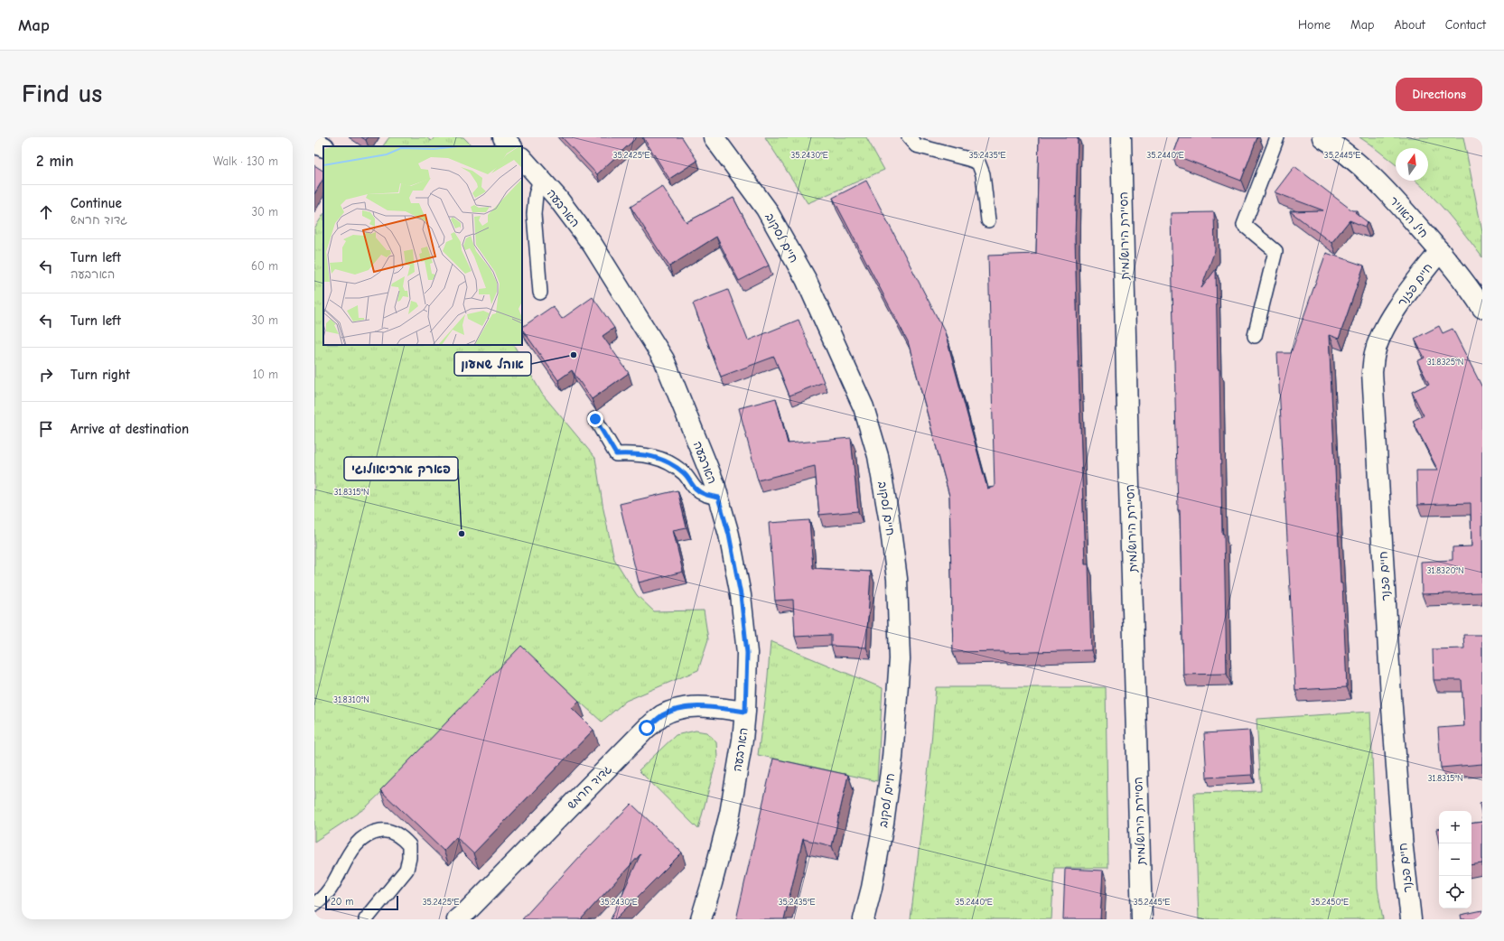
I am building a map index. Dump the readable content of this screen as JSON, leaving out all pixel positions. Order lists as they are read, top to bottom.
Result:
{
  "streets": {
    "street": [
      "הארבעה",
      "חיל האוויר",
      "הסיירת הירושלמית",
      "חיים לסקוב",
      "חיים פזנר",
      "גדוד חרמש"
    ]
  },
  "crossings": [
    ["הארבעה", "גדוד חרמש"],
    ["חיל האוויר", "חיים פזנר"]
  ],
  "places": ["אוהל שמעון", "פארק ארכיאולוגי"],
  "scale_bar": "20 m",
  "north": "top",
  "page": {
    "header": "Map",
    "nav": [
      "Home",
      "Map",
      "About",
      "Contact"
    ],
    "buttons": "Directions",
    "title": "Find us",
    "heading": ["2 min", "Walk · 130 m"],
    "list": [
      ["Continue", "גדוד חרמש", "30 m"],
      ["Turn left", "הארבעה", "60 m"],
      ["Turn left", "30 m"],
      ["Turn right", "10 m"],
      "Arrive at destination"
    ],
    "map_buttons": ["+", "−"],
    "scale": "20 m"
  },
  "coordinates": [
    "35.2425°E",
    "35.2430°E",
    "35.2435°E",
    "35.2440°E",
    "35.2445°E",
    "31.8325°N",
    "31.8315°N",
    "31.8320°N",
    "31.8310°N",
    "35.2450°E"
  ]
}
